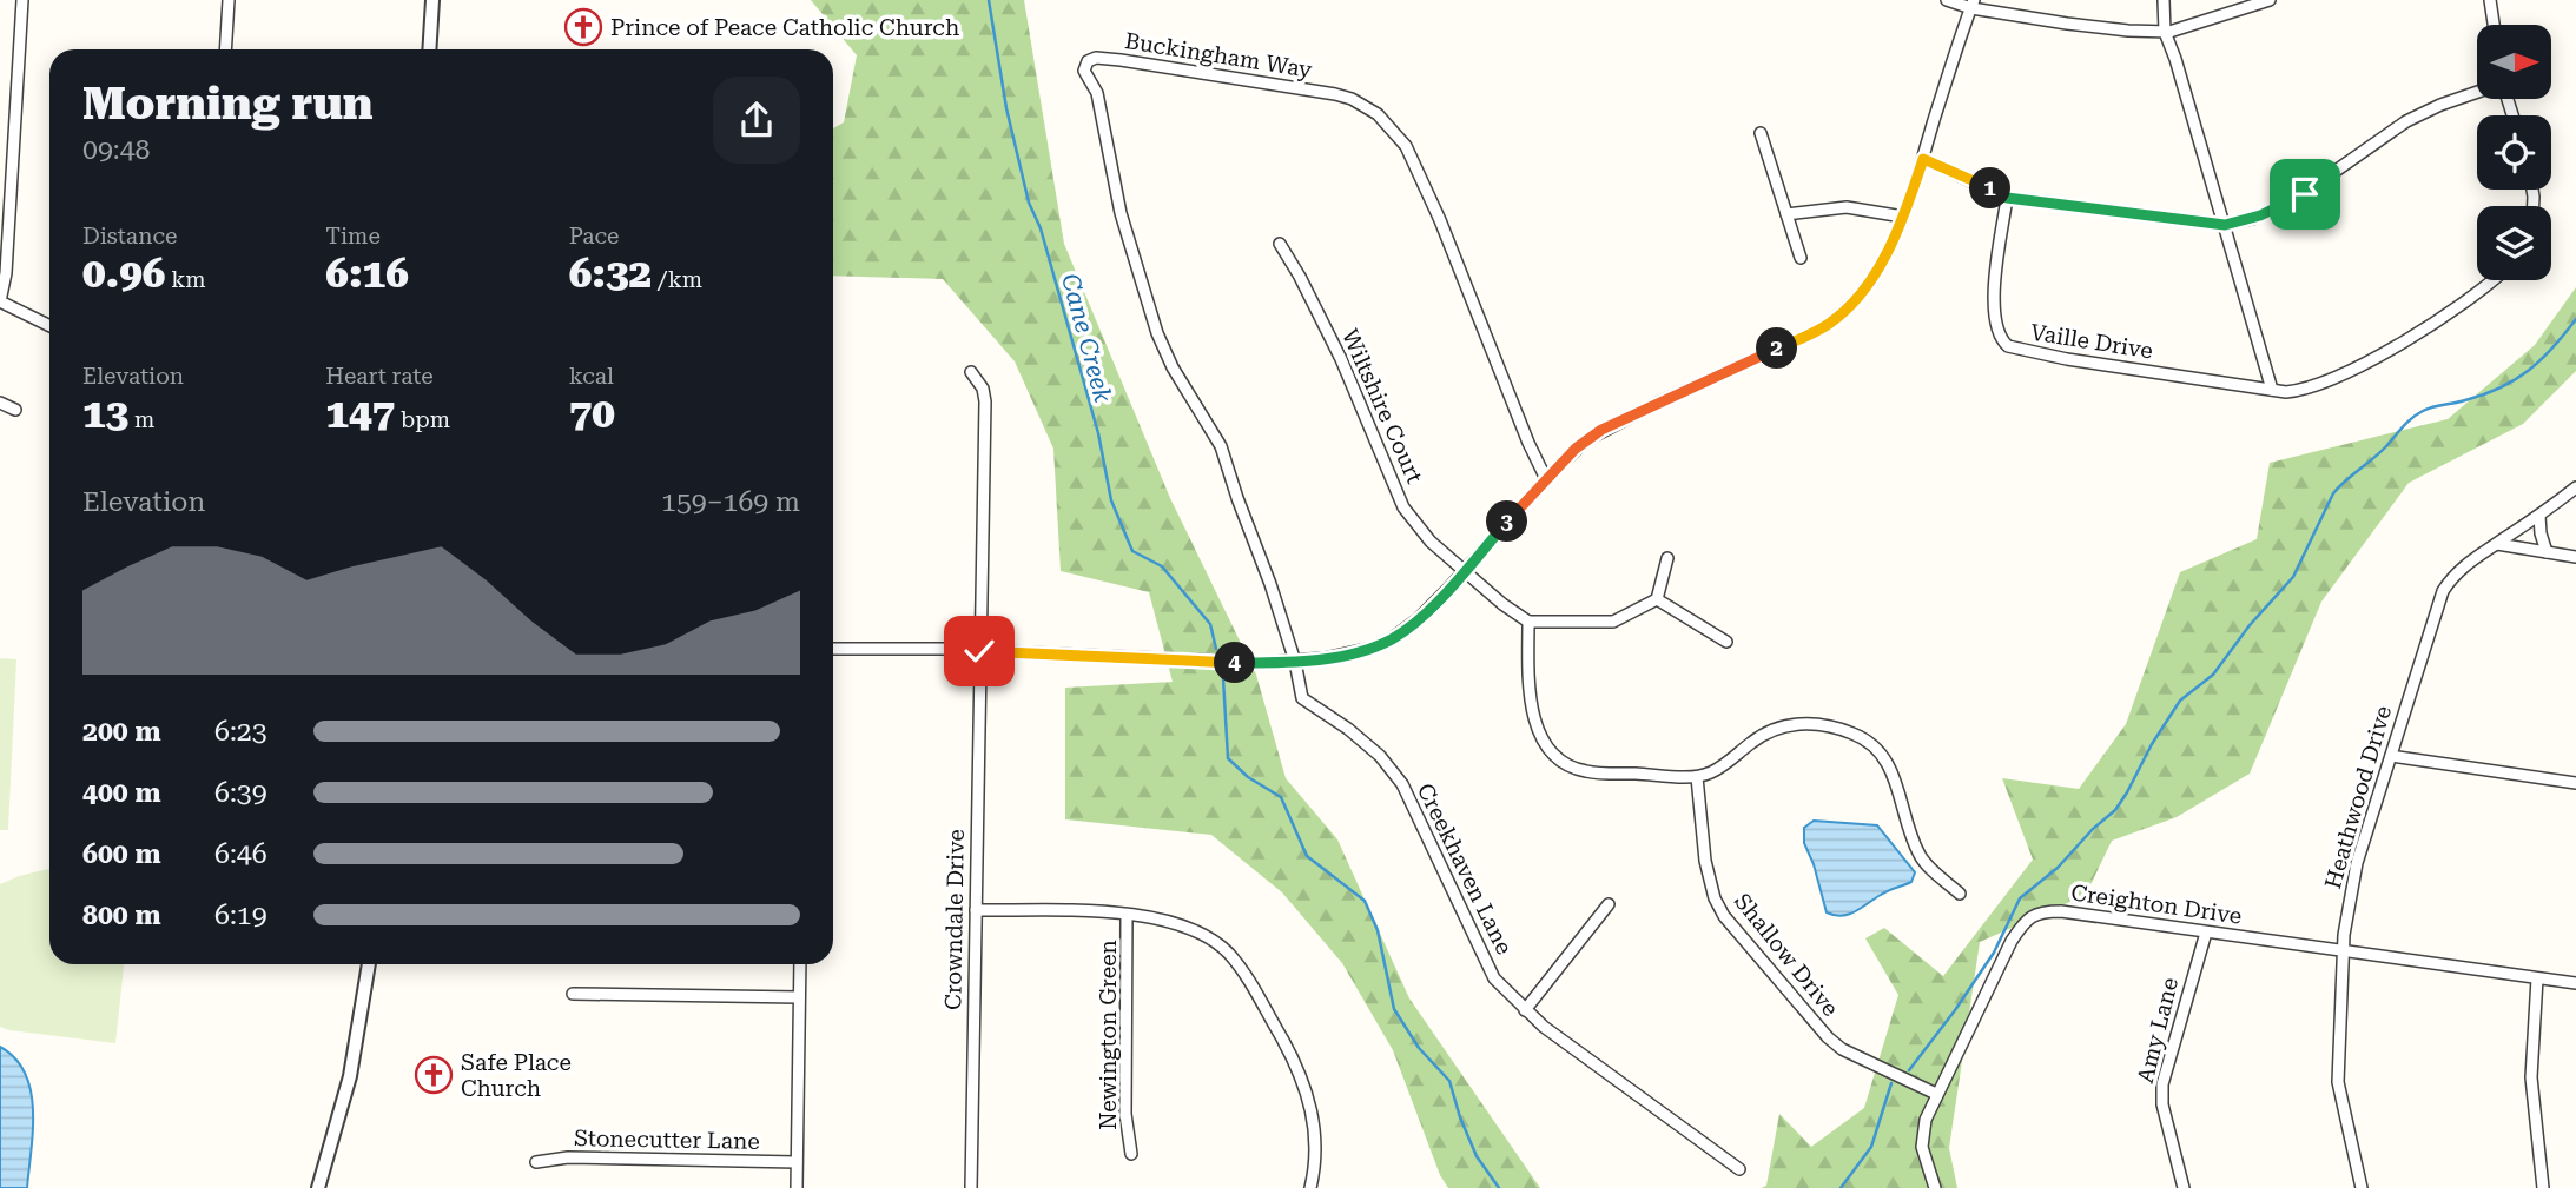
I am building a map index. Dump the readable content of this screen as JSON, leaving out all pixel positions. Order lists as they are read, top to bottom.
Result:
{
  "streets": {
    "street": [
      "Buckingham Way",
      "Vaille Drive",
      "Wiltshire Court",
      "Heathwood Drive",
      "Creekhaven Lane",
      "Creighton Drive",
      "Crowndale Drive",
      "Shallow Drive",
      "Amy Lane",
      "Newington Green",
      "Stonecutter Lane"
    ]
  },
  "crossings": [
    ["Buckingham Way", "Creekhaven Lane"],
    ["Heathwood Drive", "Creighton Drive"],
    ["Creighton Drive", "Shallow Drive"],
    ["Creighton Drive", "Amy Lane"]
  ],
  "water": ["Cane Creek"],
  "places": {
    "church": ["Prince of Peace Catholic Church", "Safe Place Church"]
  },
  "north": "right",
  "page": {
    "heading": ["Morning run", "09:48"],
    "pins": [
      "1",
      "2",
      "3",
      "4"
    ],
    "stats": [
      ["Distance", "0.96 km"],
      ["Time", "6:16"],
      ["Pace", "6:32 /km"],
      ["Elevation", "13 m"],
      ["Heart rate", "147 bpm"],
      ["kcal", "70"]
    ],
    "chart": ["Elevation", "159–169 m"],
    "list": [
      {
        "name": "200 m",
        "note": "6:23"
      },
      {
        "name": "400 m",
        "note": "6:39"
      },
      {
        "name": "600 m",
        "note": "6:46"
      },
      {
        "name": "800 m",
        "note": "6:19"
      }
    ]
  }
}
